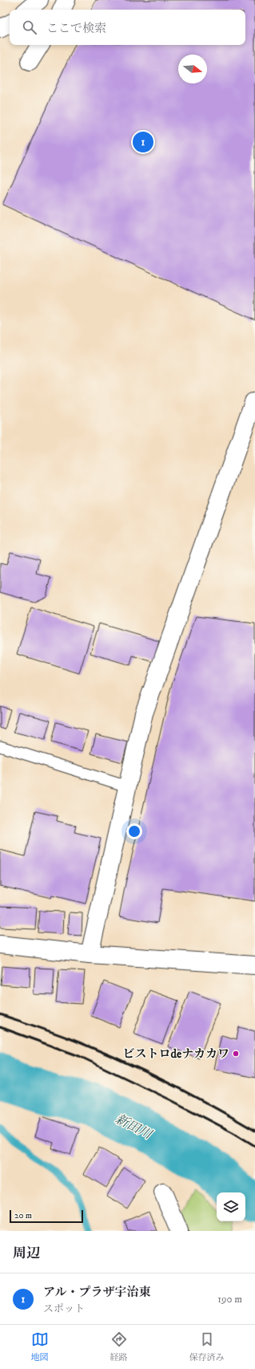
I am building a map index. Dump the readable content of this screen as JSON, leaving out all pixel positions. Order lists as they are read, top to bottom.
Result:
{
  "water": ["新田川"],
  "places": ["ビストロdeナカカワ"],
  "scale_bar": "20 m",
  "north": "right",
  "page": {
    "search": "ここで検索",
    "pins": "1",
    "scale": "20 m",
    "heading": "周辺",
    "list": [
      {
        "mark": "1",
        "name": "アル・プラザ宇治東",
        "note": "スポット",
        "value": "190 m"
      }
    ],
    "nav": ["地図", "経路", "保存済み"]
  }
}
